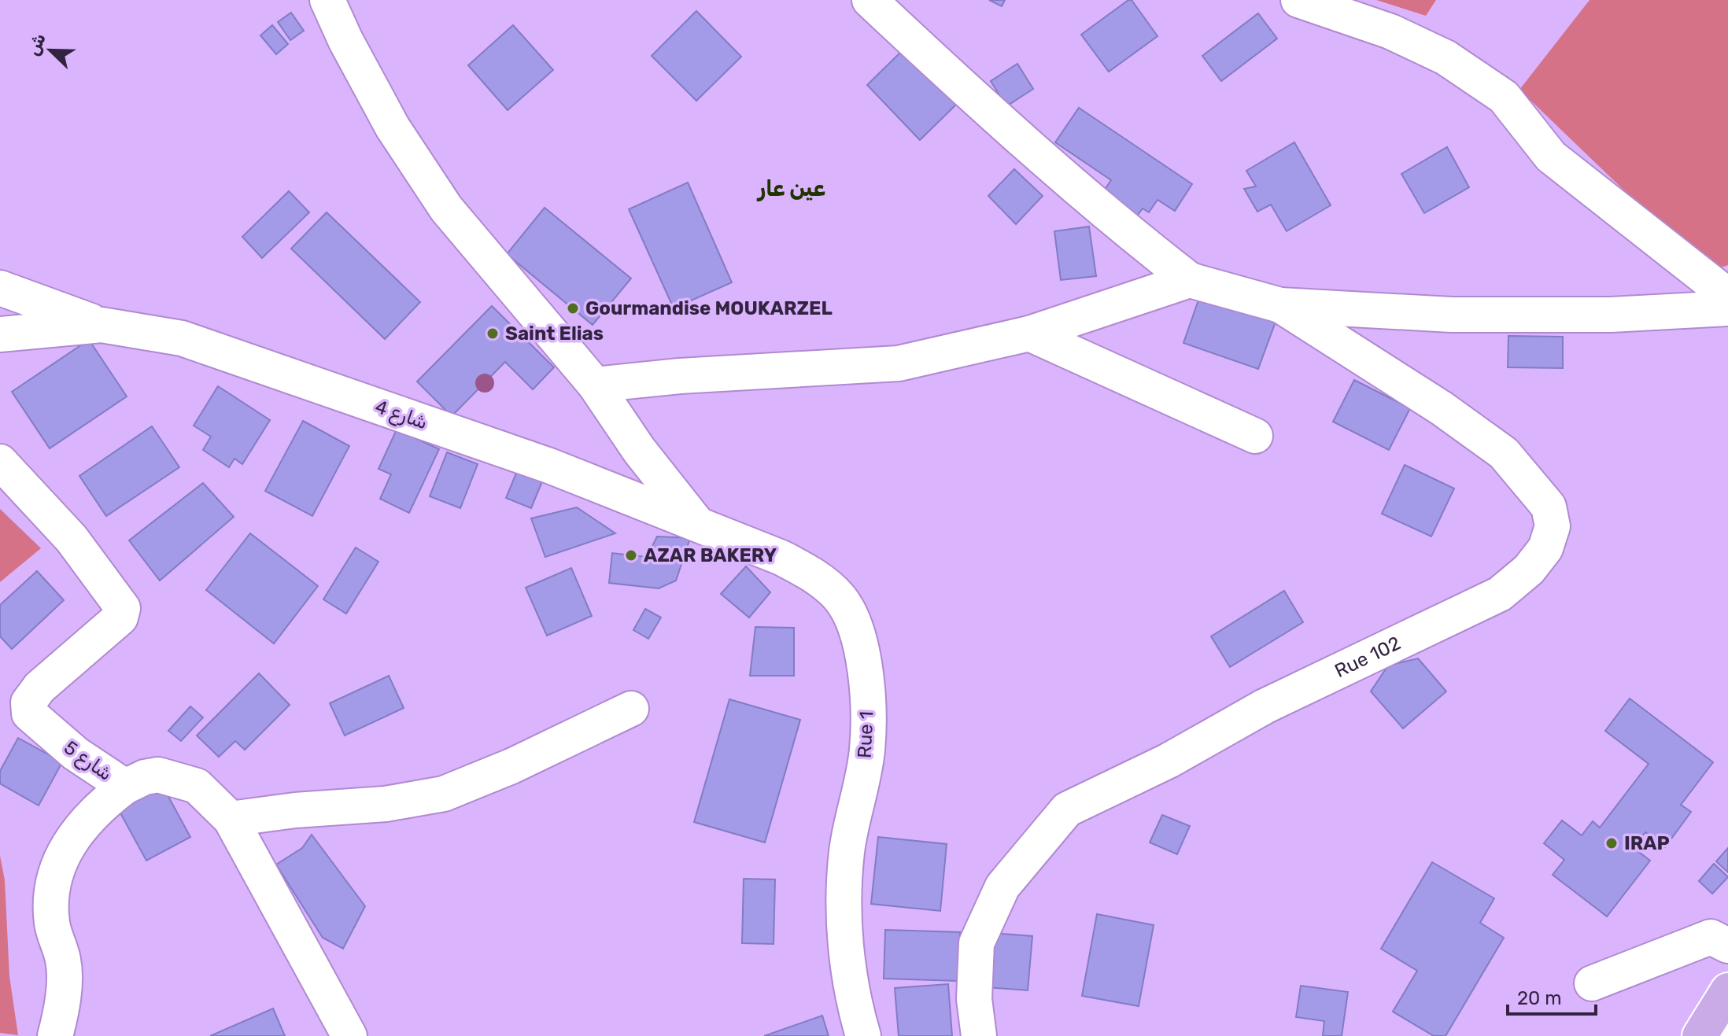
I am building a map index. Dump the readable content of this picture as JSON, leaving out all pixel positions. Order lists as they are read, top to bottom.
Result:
{
  "streets": {
    "street": [
      "شارع 4",
      "Rue 102",
      "Rue 1",
      "شارع 5"
    ]
  },
  "crossings": [
    ["شارع 4", "Rue 1"]
  ],
  "districts": ["عين عار"],
  "places": [
    "Gourmandise MOUKARZEL",
    "Saint Elias",
    "AZAR BAKERY",
    "IRAP"
  ],
  "scale_bar": "20 m",
  "north": "top left"
}
